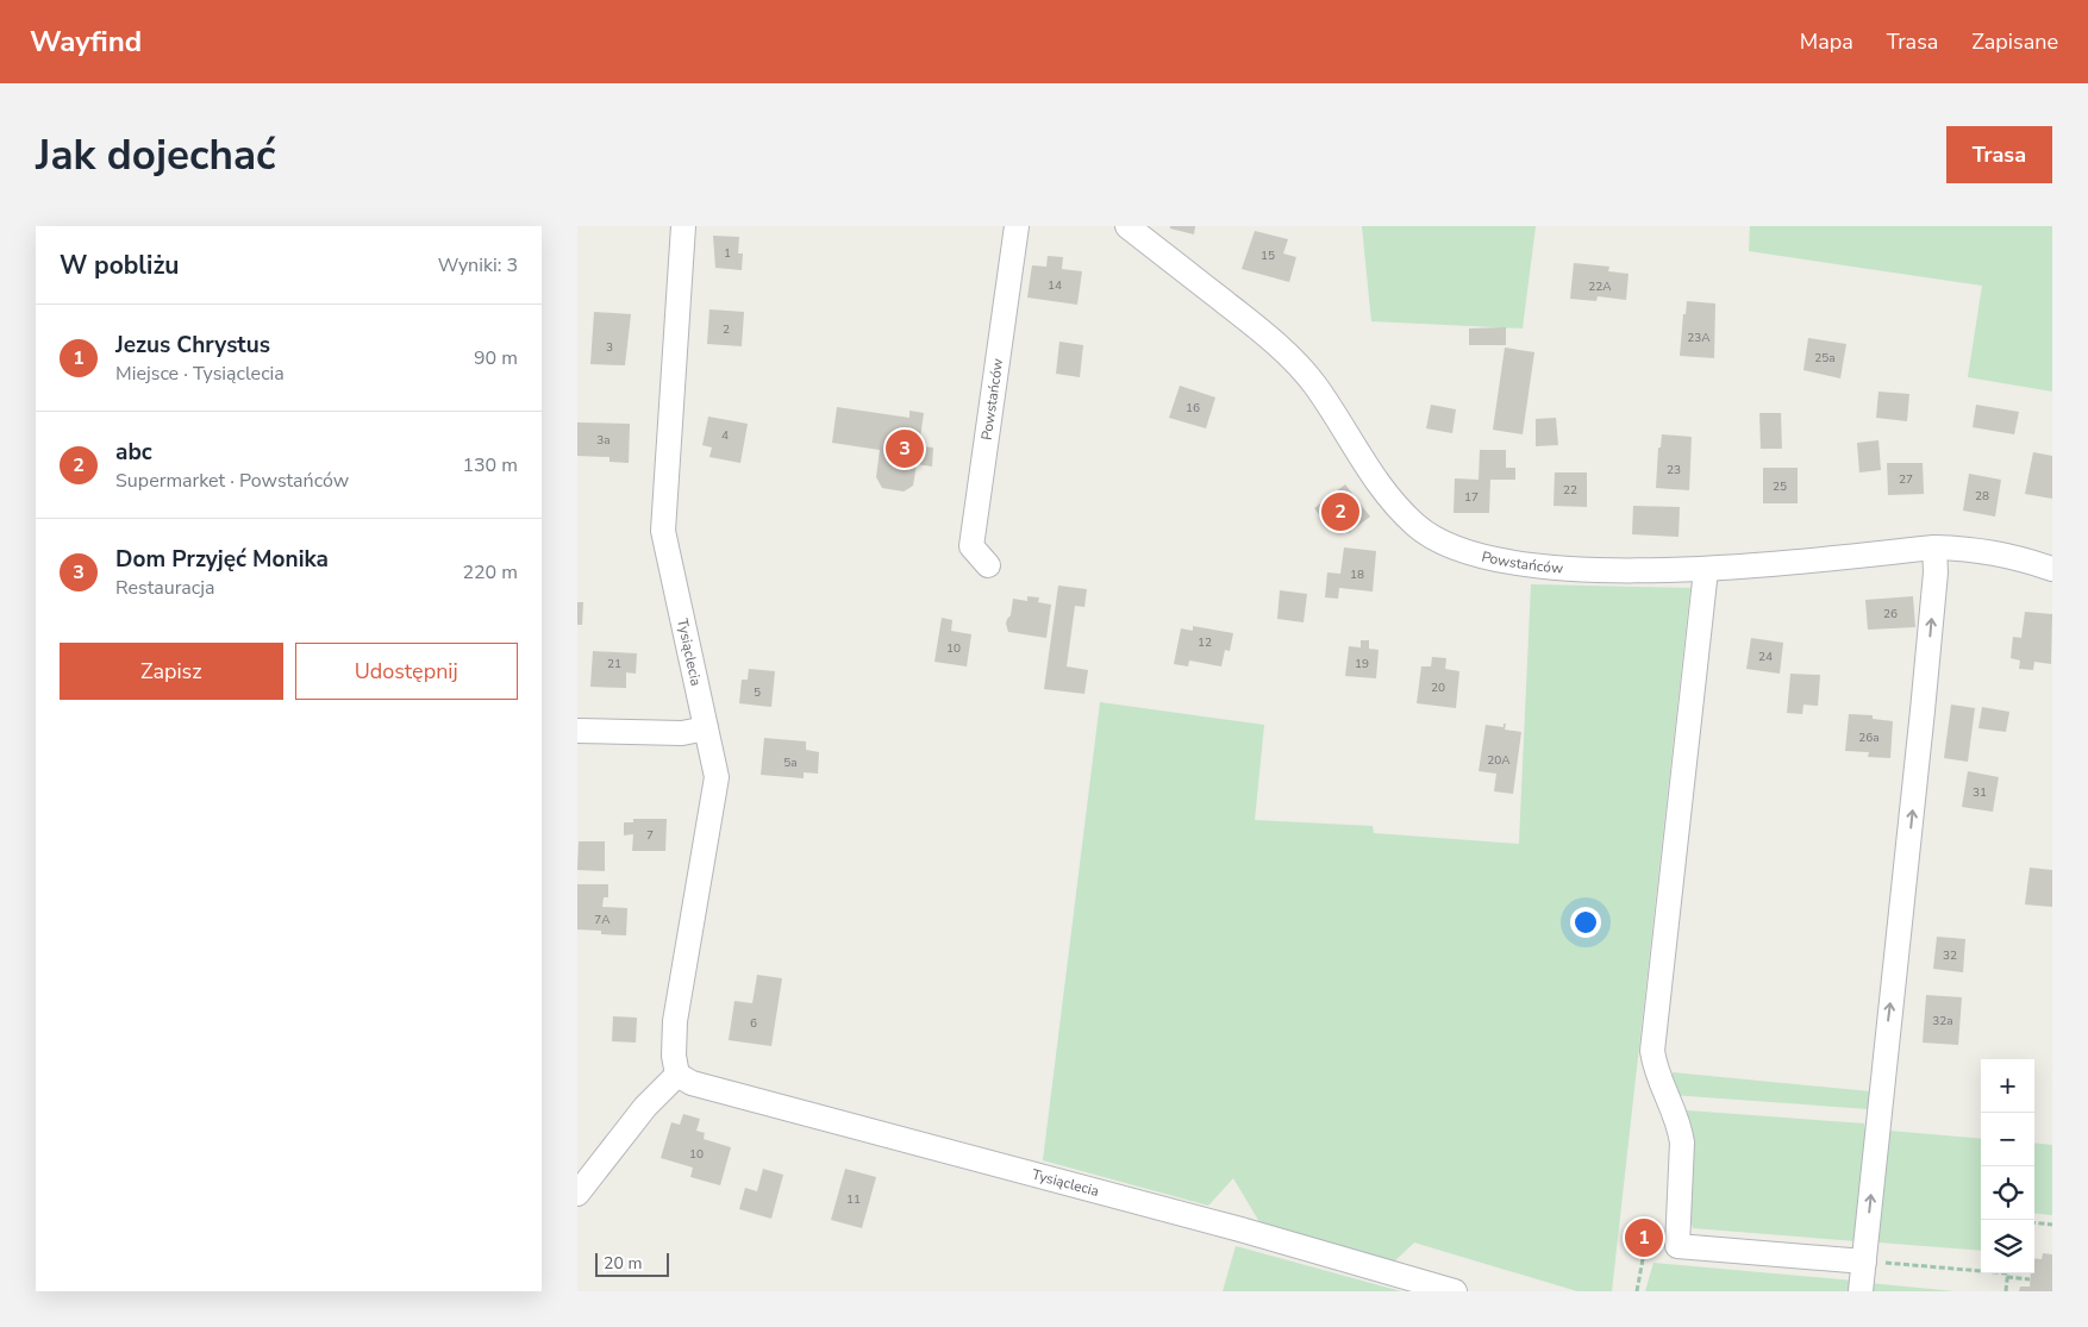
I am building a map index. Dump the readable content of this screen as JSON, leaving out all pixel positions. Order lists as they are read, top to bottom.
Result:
{
  "streets": {
    "street": ["Powstańców", "Tysiąclecia"]
  },
  "house_numbers": [
    "1",
    "15",
    "14",
    "22A",
    "2",
    "23A",
    "3",
    "25a",
    "16",
    "4",
    "3a",
    "23",
    "27",
    "25",
    "22",
    "28",
    "17",
    "18",
    "26",
    "12",
    "10",
    "24",
    "21",
    "19",
    "20",
    "5",
    "26a",
    "20A",
    "5a",
    "31",
    "7",
    "7A",
    "32",
    "32a",
    "6",
    "10",
    "11"
  ],
  "scale_bar": "20 m",
  "page": {
    "header": "Wayfind",
    "nav": ["Mapa", "Trasa", "Zapisane"],
    "buttons": [
      "Trasa",
      ["Zapisz", "Udostępnij"]
    ],
    "title": "Jak dojechać",
    "heading": ["W pobliżu", "Wyniki: 3"],
    "list": [
      {
        "mark": "1",
        "name": "Jezus Chrystus",
        "note": "Miejsce · Tysiąclecia",
        "value": "90 m"
      },
      {
        "mark": "2",
        "name": "abc",
        "note": "Supermarket · Powstańców",
        "value": "130 m"
      },
      {
        "mark": "3",
        "name": "Dom Przyjęć Monika",
        "note": "Restauracja",
        "value": "220 m"
      }
    ],
    "pins": ["3", "2", "1"],
    "map_buttons": ["+", "−"],
    "scale": "20 m"
  }
}
